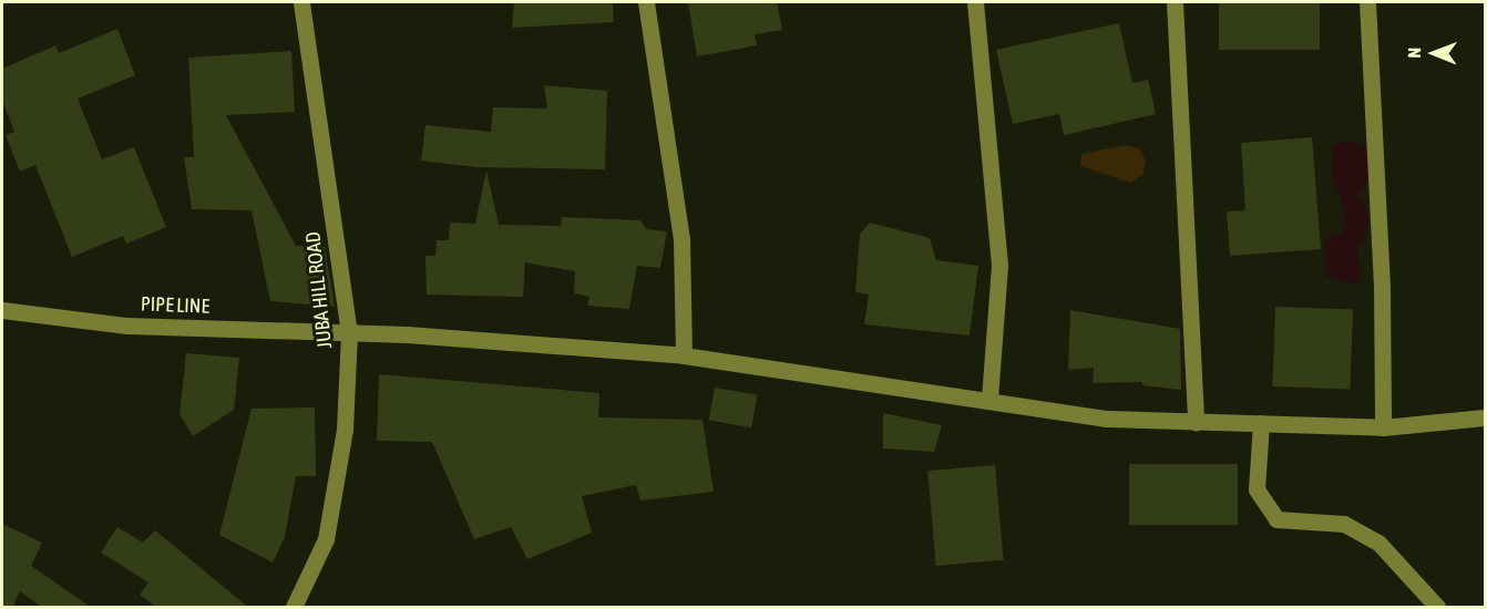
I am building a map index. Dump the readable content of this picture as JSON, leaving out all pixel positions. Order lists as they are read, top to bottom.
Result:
{
  "streets": {
    "street": ["JUBA HILL ROAD", "PIPE LINE"]
  },
  "crossings": [
    ["JUBA HILL ROAD", "PIPE LINE"]
  ],
  "north": "left"
}
